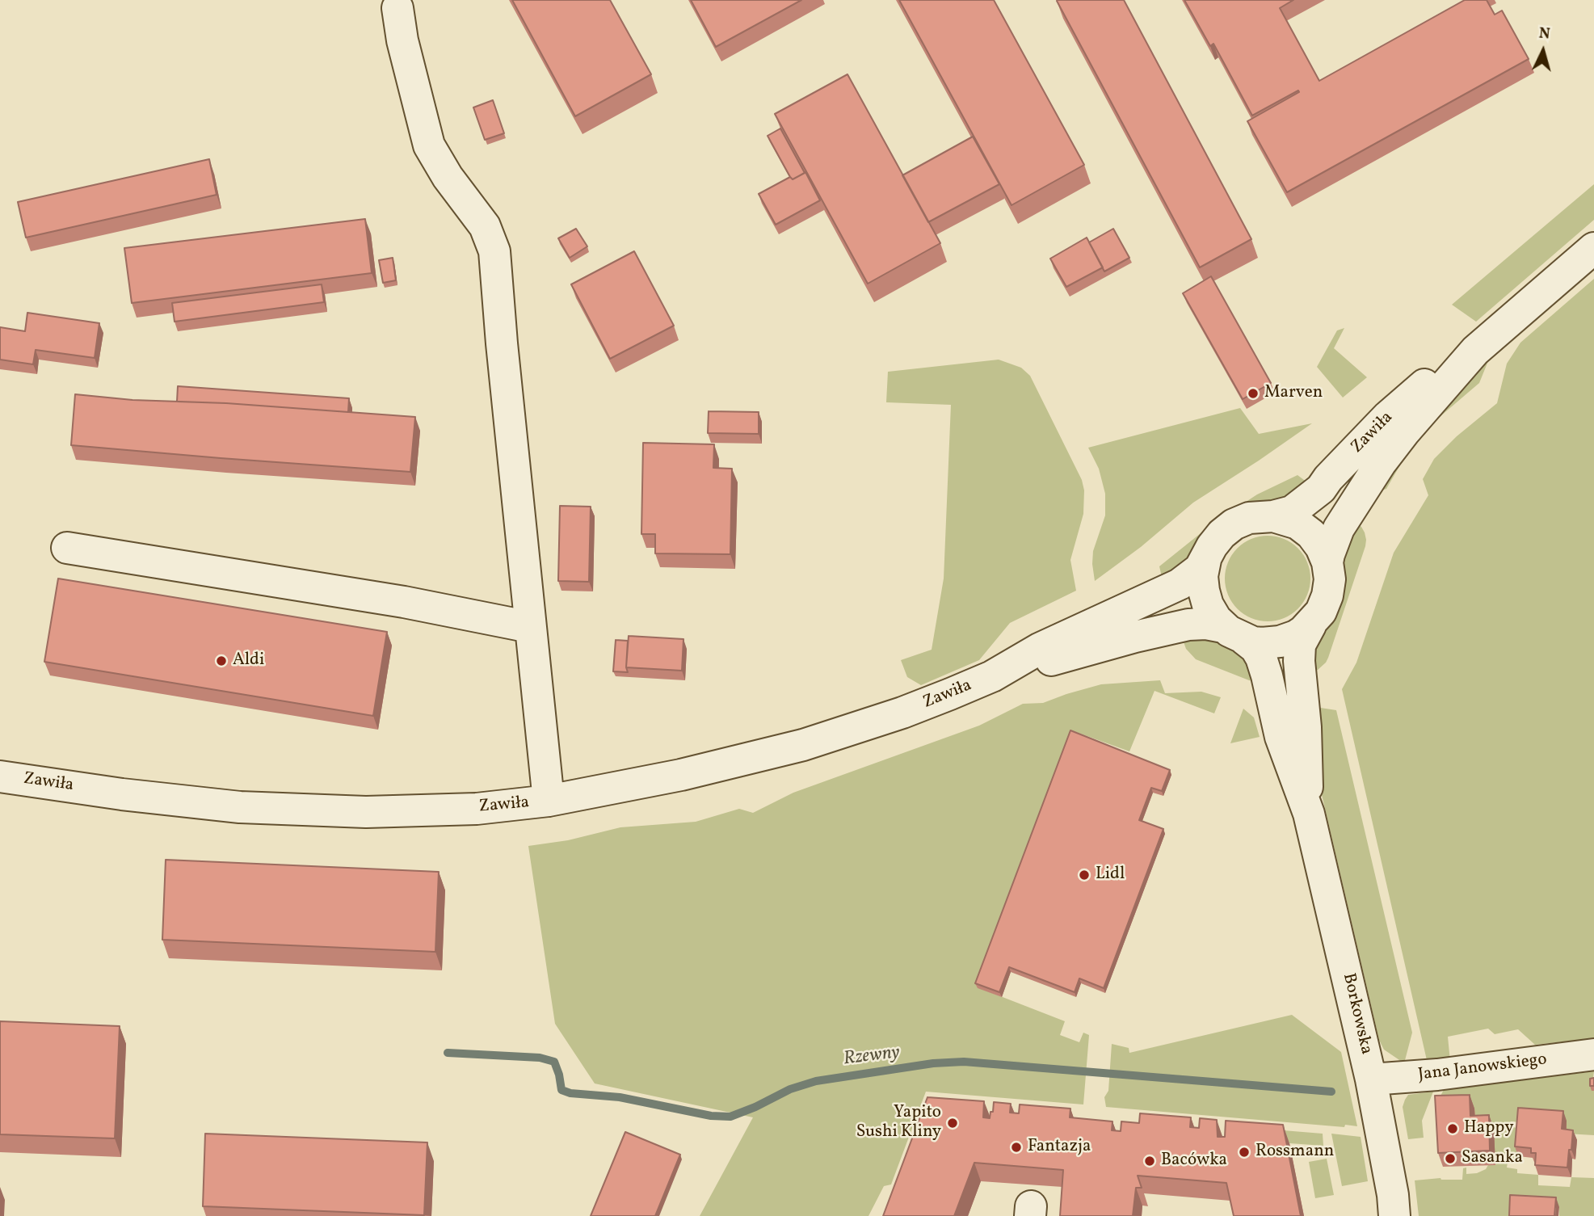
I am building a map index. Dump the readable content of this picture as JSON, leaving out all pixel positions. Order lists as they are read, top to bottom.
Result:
{
  "streets": {
    "street": ["Zawiła", "Borkowska", "Jana Janowskiego"]
  },
  "crossings": [
    ["Zawiła", "Borkowska"],
    ["Borkowska", "Jana Janowskiego"]
  ],
  "water": ["Rzewny"],
  "places": [
    "Marven",
    "Aldi",
    "Lidl",
    "Yapito Sushi Kliny",
    "Happy",
    "Fantazja",
    "Rossmann",
    "Sasanka",
    "Bacówka"
  ],
  "north": "top"
}
